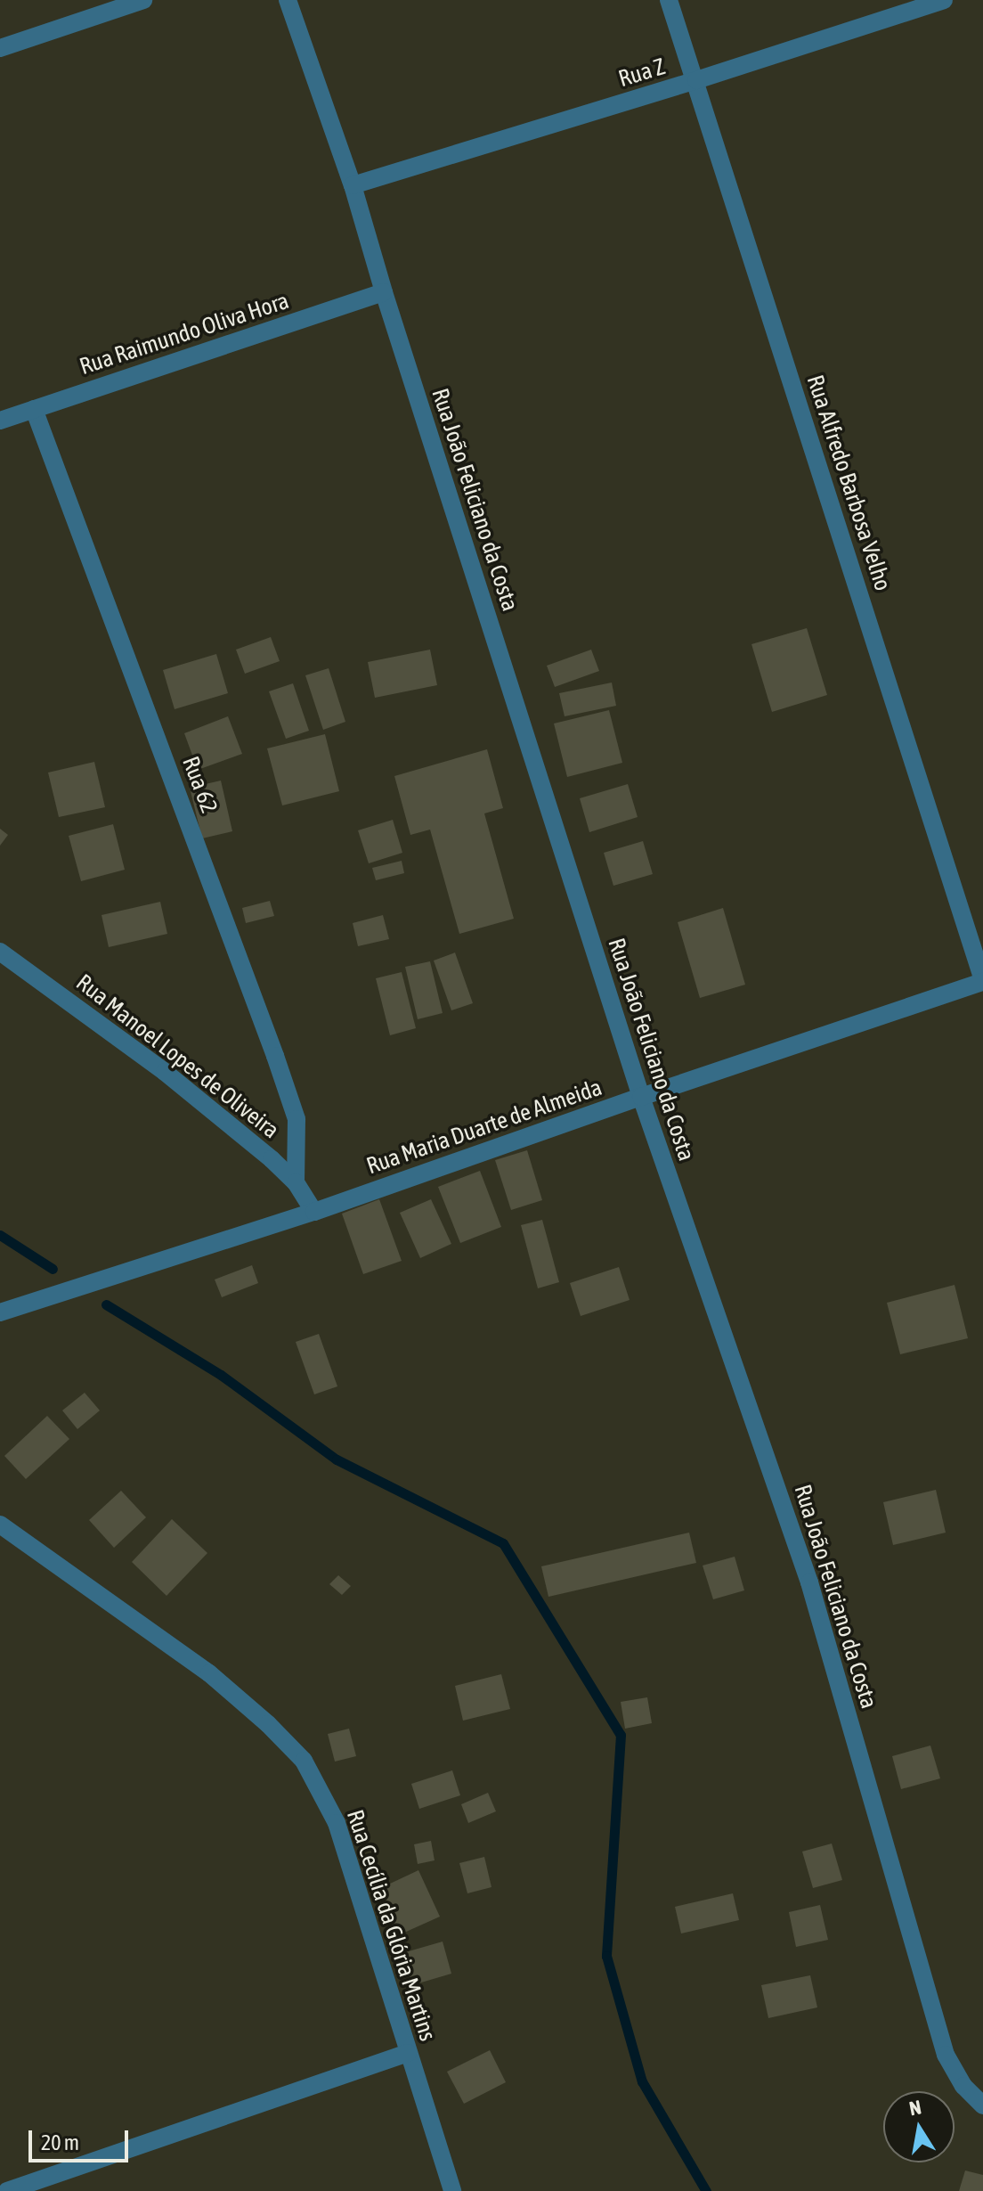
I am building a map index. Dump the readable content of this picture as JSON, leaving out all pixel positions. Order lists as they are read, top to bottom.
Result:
{
  "streets": {
    "street": [
      "Rua Z",
      "Rua Raimundo Oliva Hora",
      "Rua Alfredo Barbosa Velho",
      "Rua João Feliciano da Costa",
      "Rua 62",
      "Rua Manoel Lopes de Oliveira",
      "Rua Maria Duarte de Almeida",
      "Rua Cecília da Glória Martins"
    ]
  },
  "crossings": [
    ["Rua Z", "Rua Alfredo Barbosa Velho"],
    ["Rua Z", "Rua João Feliciano da Costa"],
    ["Rua Raimundo Oliva Hora", "Rua João Feliciano da Costa"],
    ["Rua Raimundo Oliva Hora", "Rua 62"],
    ["Rua Alfredo Barbosa Velho", "Rua Maria Duarte de Almeida"],
    ["Rua João Feliciano da Costa", "Rua Maria Duarte de Almeida"],
    ["Rua 62", "Rua Manoel Lopes de Oliveira"],
    ["Rua Manoel Lopes de Oliveira", "Rua Maria Duarte de Almeida"]
  ],
  "scale_bar": "20 m",
  "north": "top"
}
